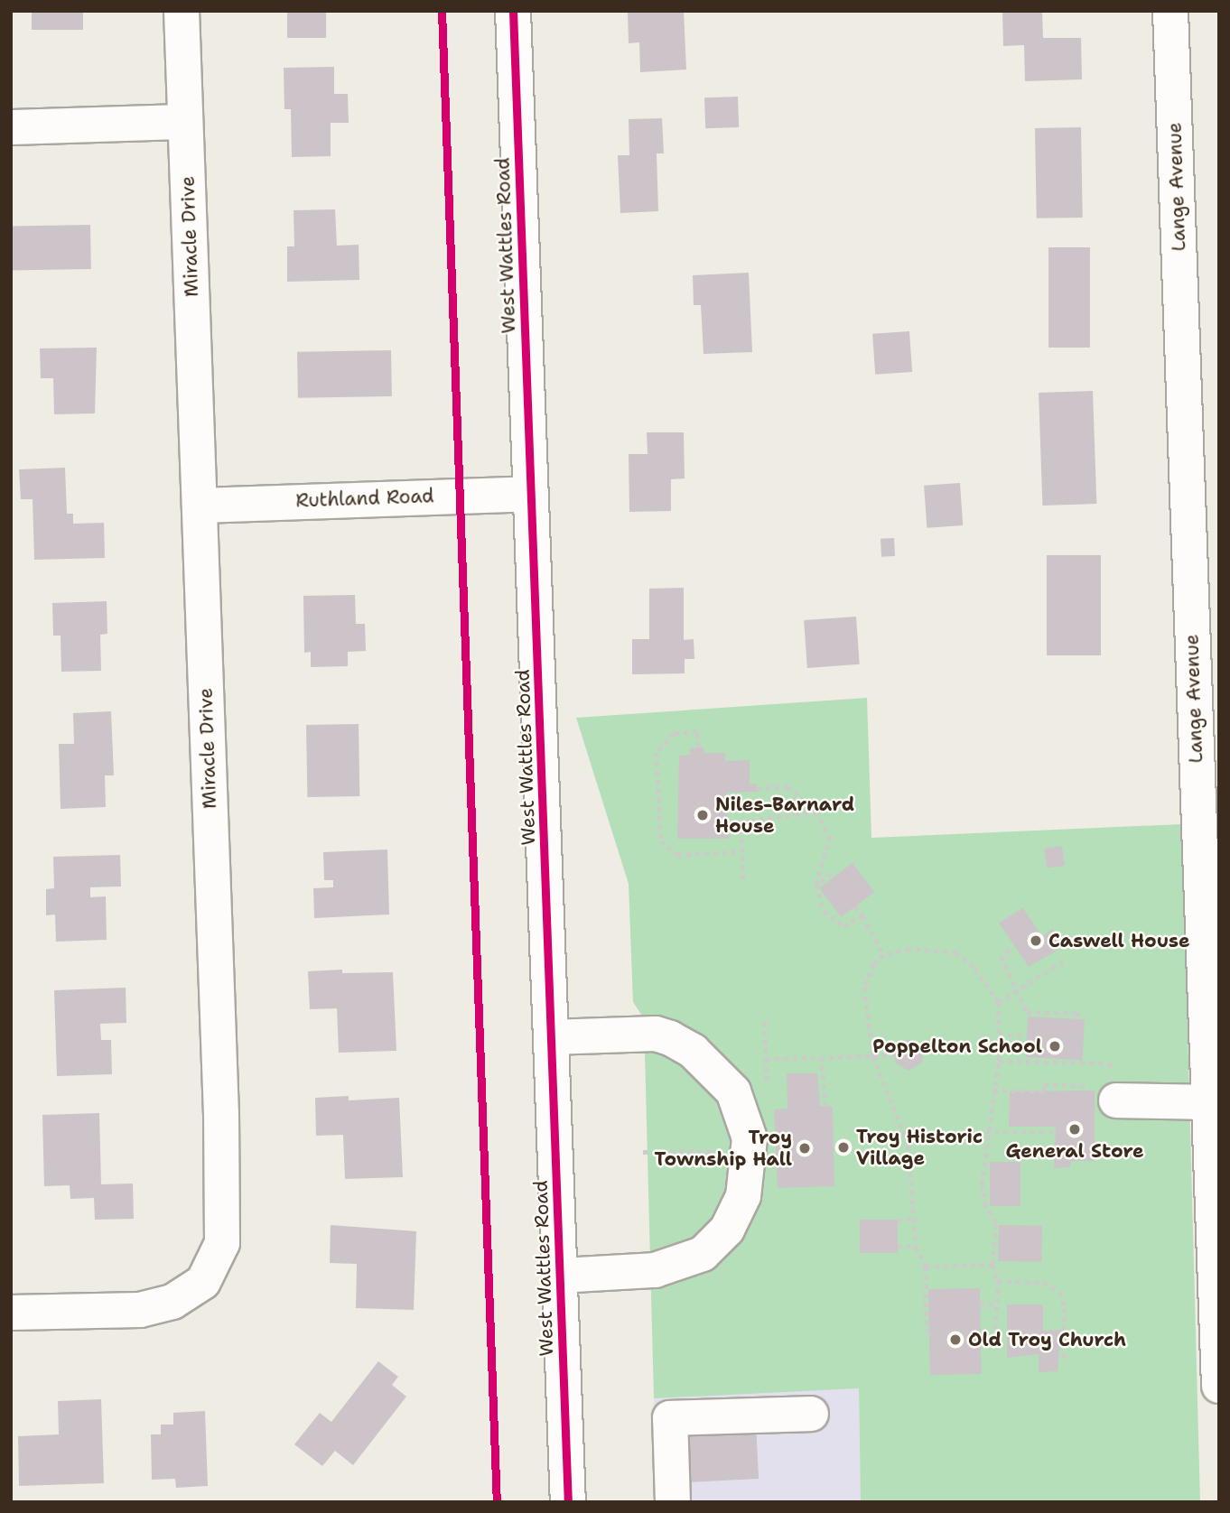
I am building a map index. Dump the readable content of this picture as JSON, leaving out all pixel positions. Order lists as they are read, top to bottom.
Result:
{
  "streets": {
    "street": [
      "Lange Avenue",
      "Miracle Drive",
      "West Wattles Road",
      "Ruthland Road"
    ]
  },
  "crossings": [
    ["Miracle Drive", "Ruthland Road"],
    ["West Wattles Road", "Ruthland Road"]
  ],
  "places": [
    "Niles-Barnard House",
    "Caswell House",
    "Poppelton School",
    "General Store",
    "Troy Historic Village",
    "Troy Township Hall",
    "Old Troy Church"
  ]
}
